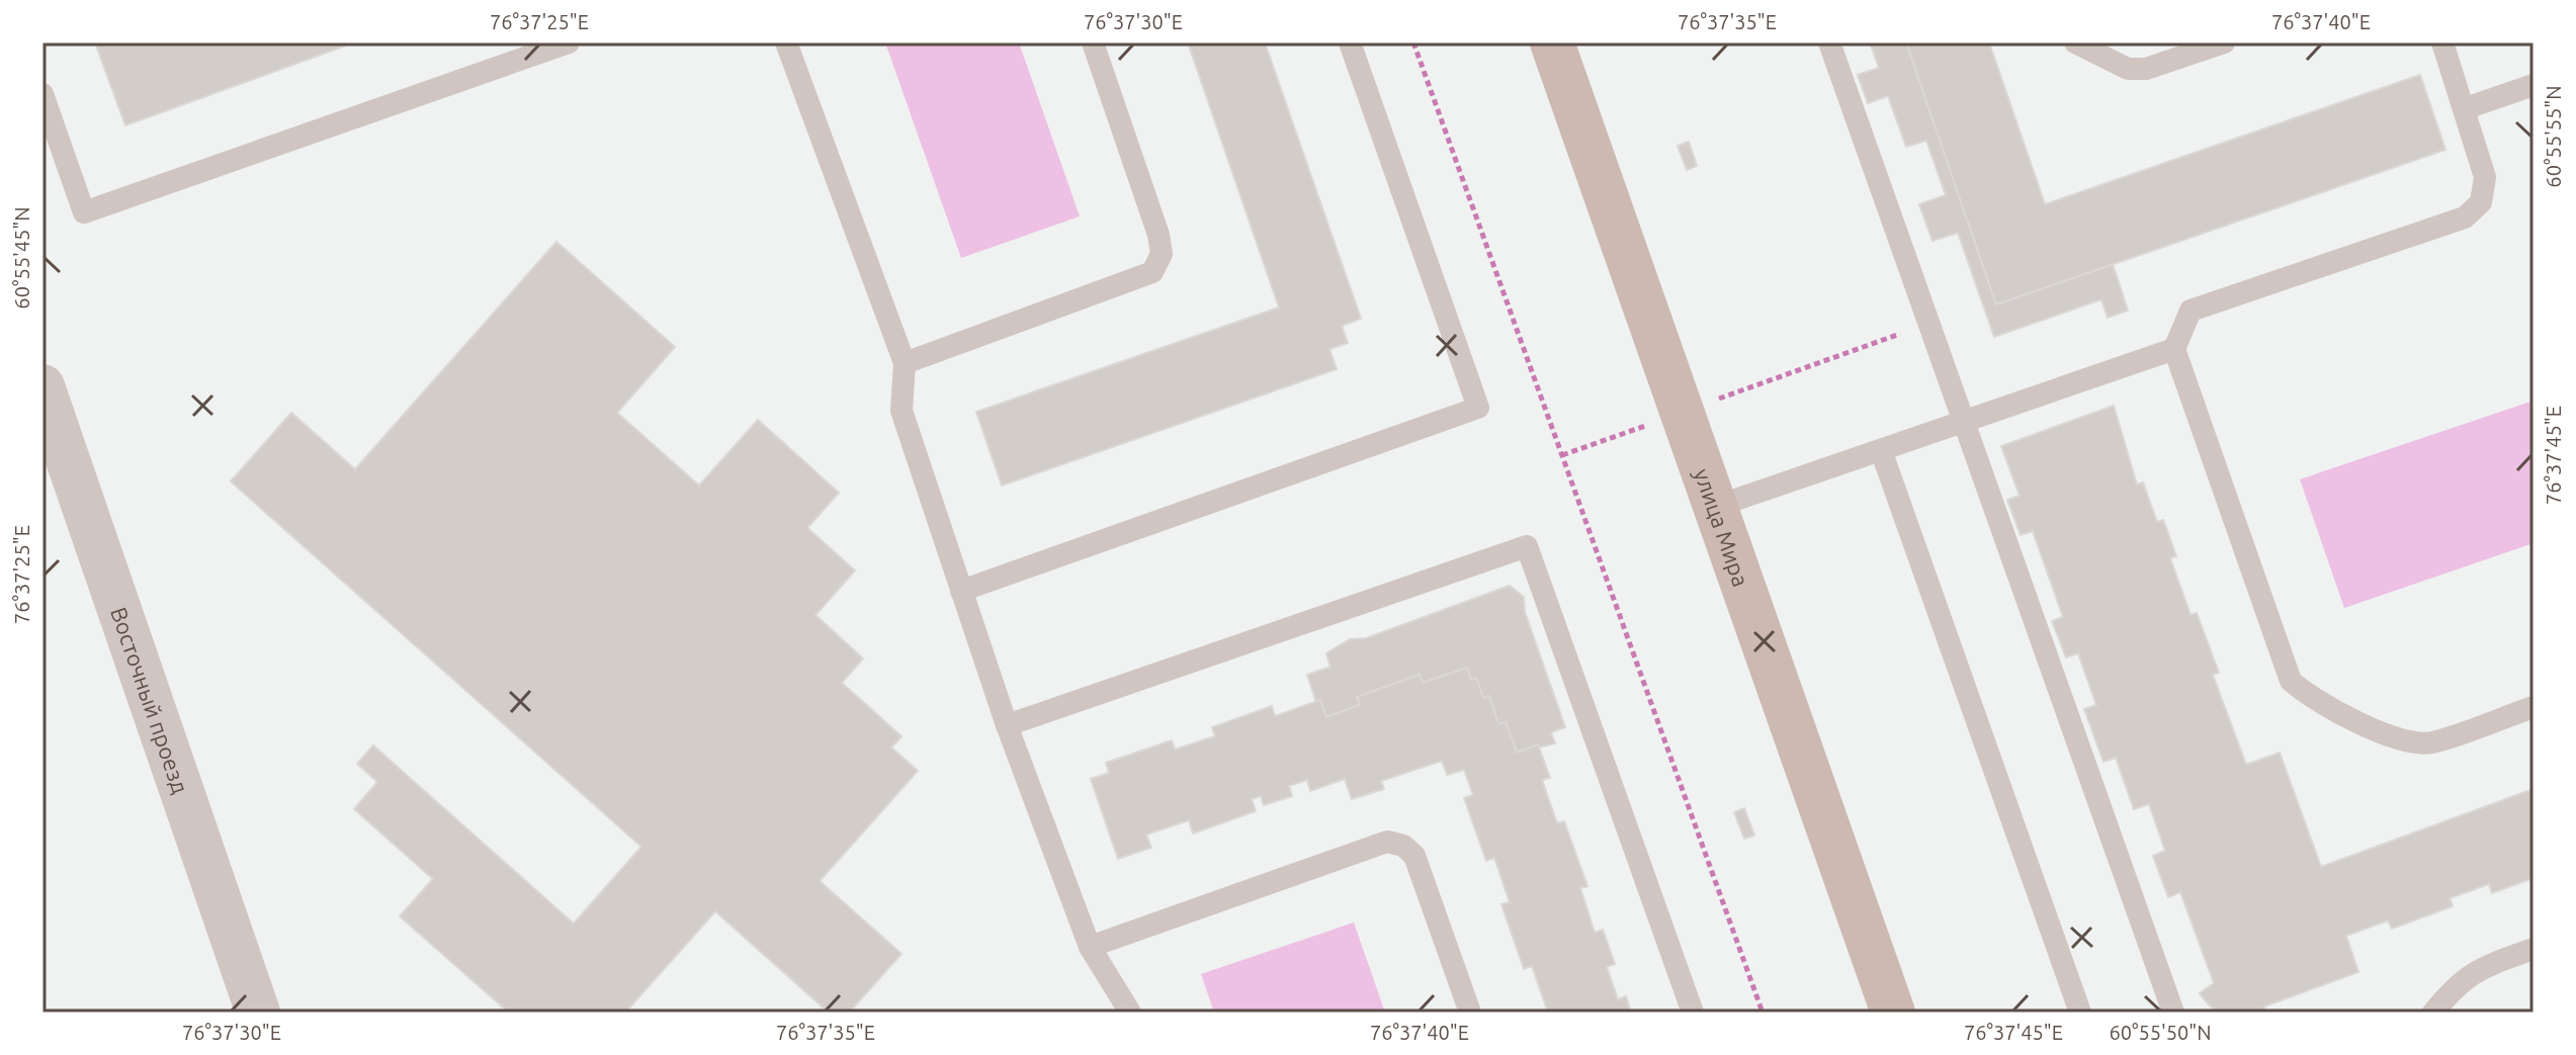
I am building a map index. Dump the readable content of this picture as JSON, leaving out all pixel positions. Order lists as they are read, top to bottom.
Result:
{
  "streets": {
    "main road": ["улица Мира"],
    "street": ["Восточный проезд"]
  },
  "coordinates": [
    "76°37'25\"E",
    "76°37'30\"E",
    "76°37'35\"E",
    "76°37'40\"E",
    "60°55'55\"N",
    "60°55'45\"N",
    "76°37'45\"E",
    "60°55'50\"N"
  ]
}
